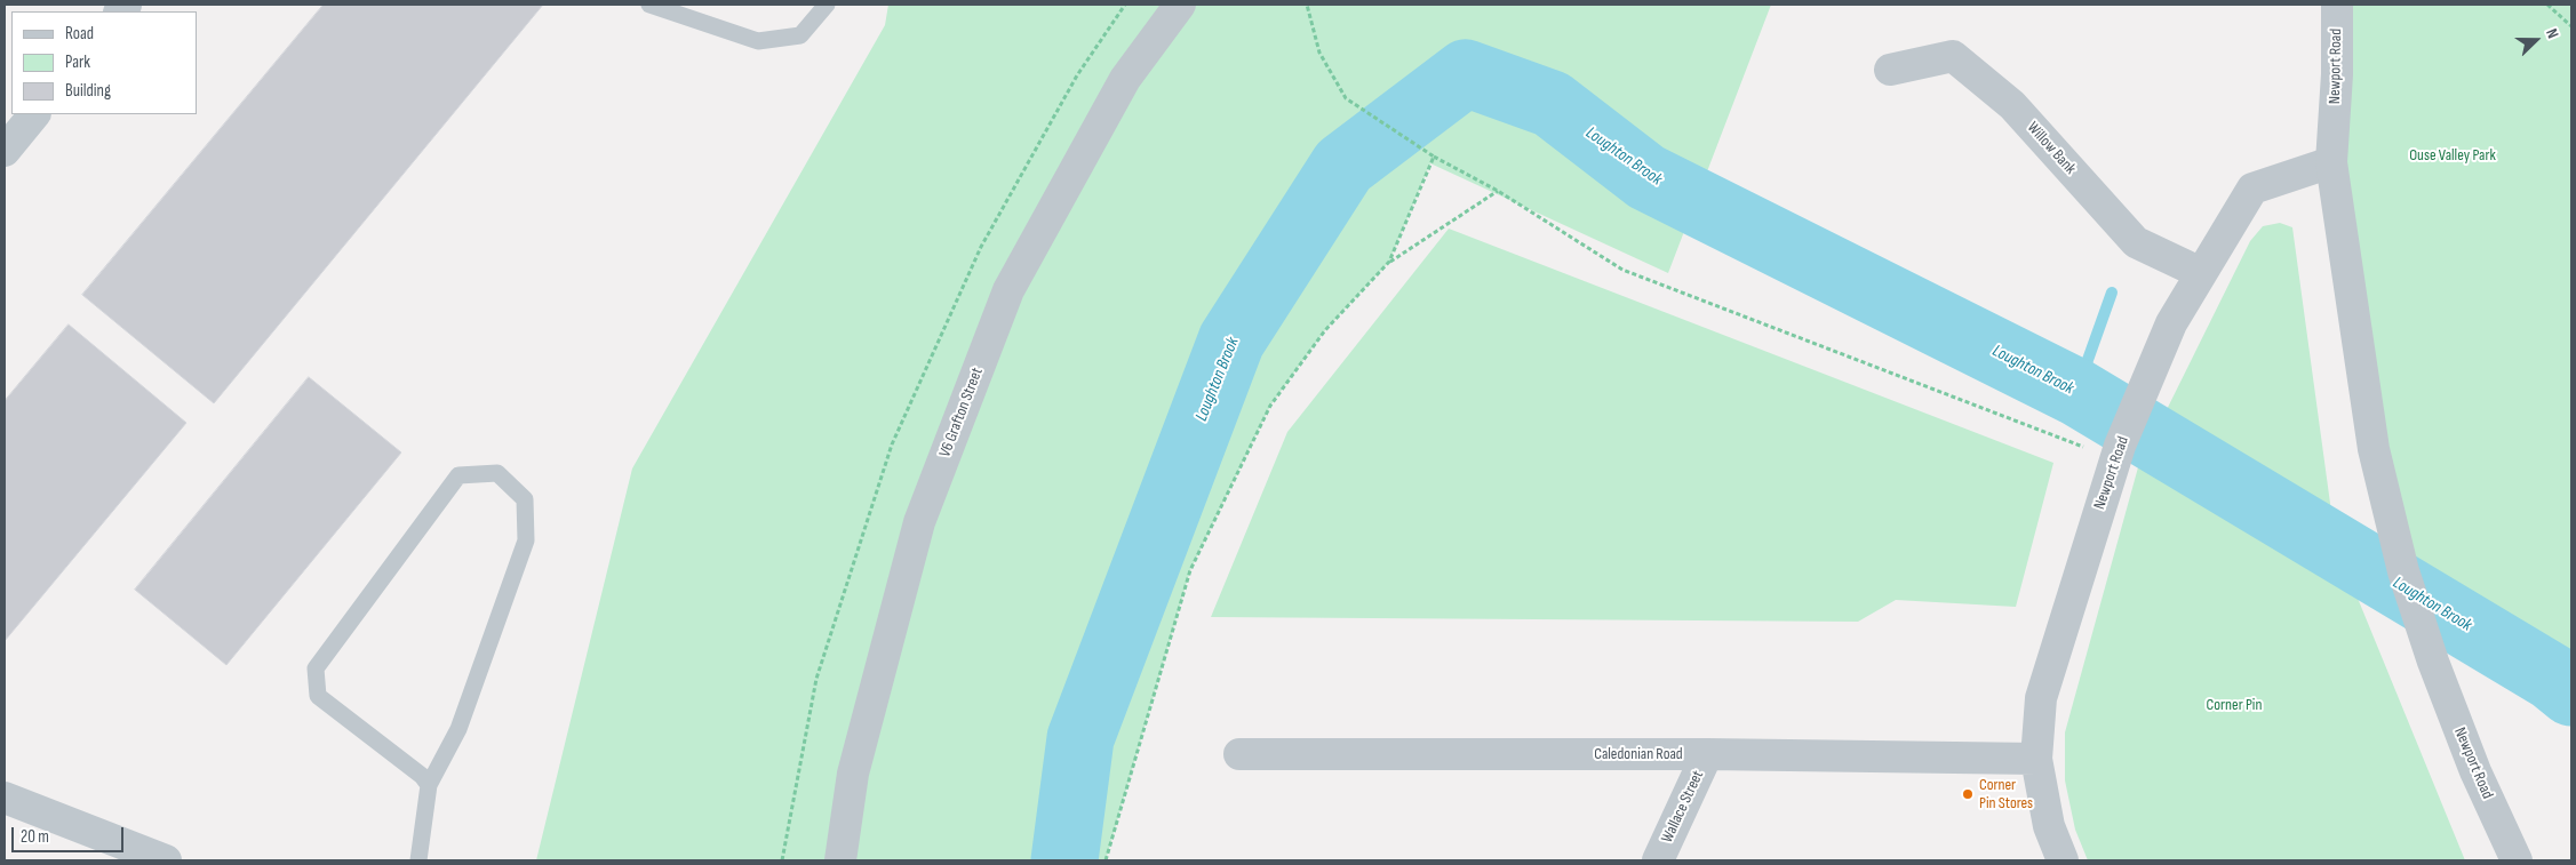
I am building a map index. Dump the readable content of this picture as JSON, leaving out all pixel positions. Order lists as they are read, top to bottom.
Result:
{
  "streets": {
    "street": [
      "Newport Road",
      "Willow Bank",
      "V6 Grafton Street",
      "Caledonian Road",
      "Wallace Street"
    ]
  },
  "crossings": [
    ["Newport Road", "Willow Bank"],
    ["Newport Road", "Caledonian Road"],
    ["Caledonian Road", "Wallace Street"]
  ],
  "water": ["Loughton Brook"],
  "parks": ["Ouse Valley Park", "Corner Pin"],
  "places": ["Corner Pin Stores"],
  "legend": ["Road", "Park", "Building"],
  "scale_bar": "20 m",
  "north": "right"
}
